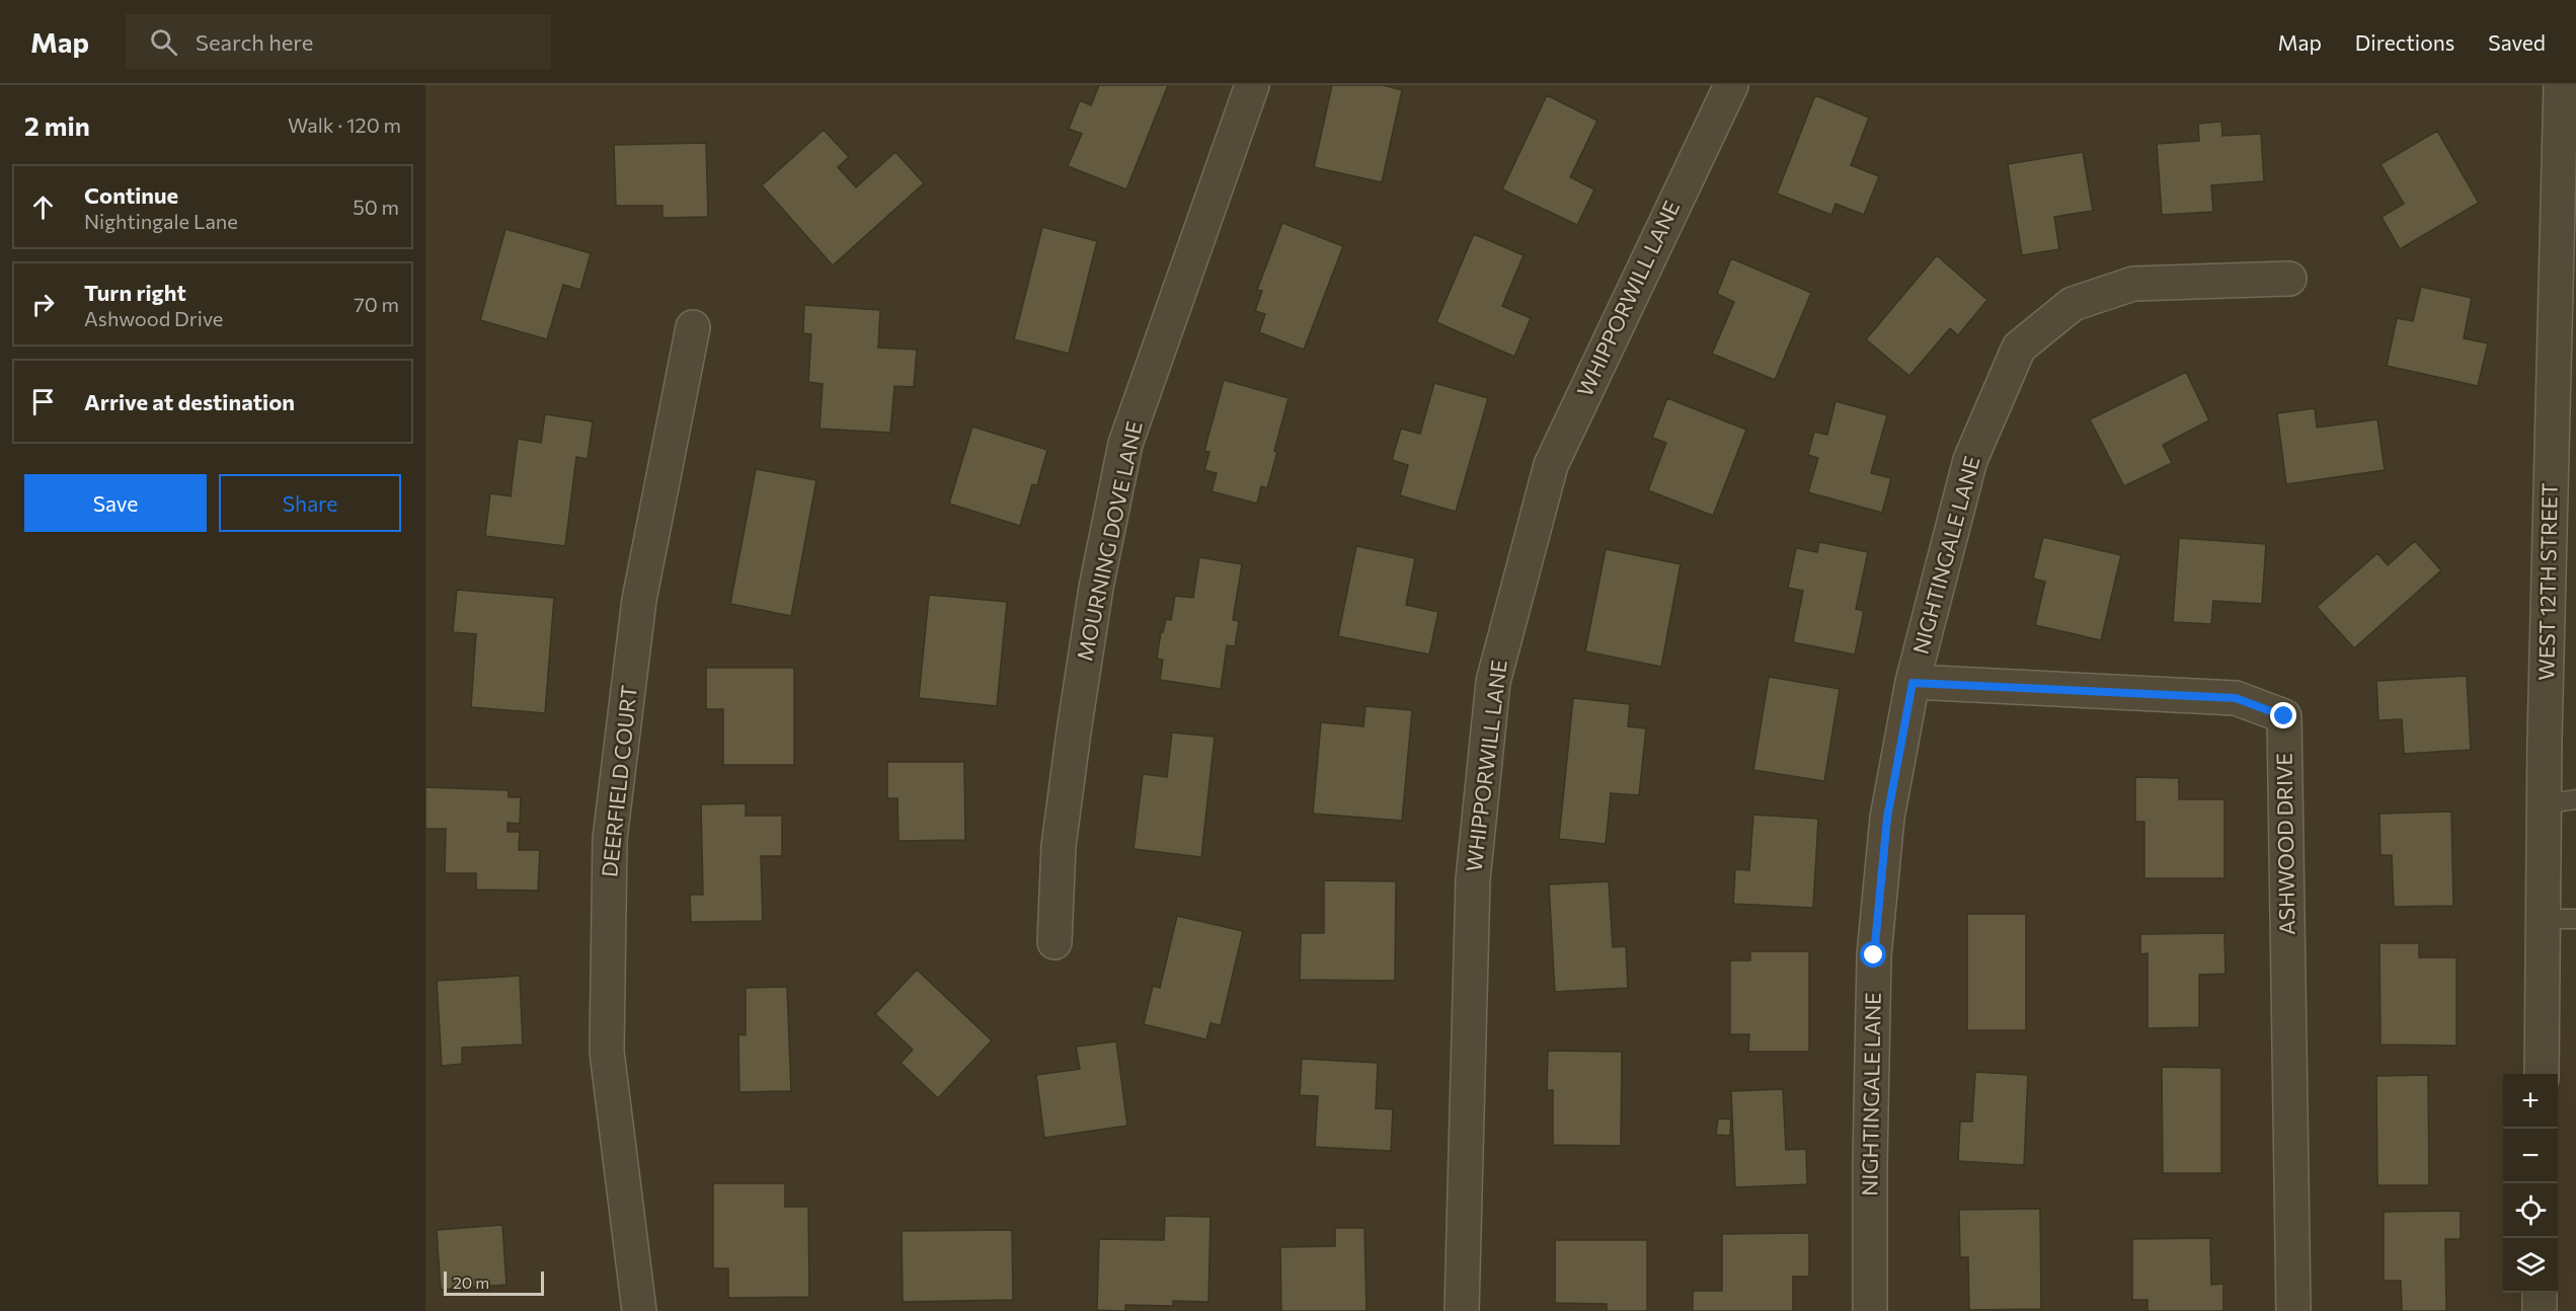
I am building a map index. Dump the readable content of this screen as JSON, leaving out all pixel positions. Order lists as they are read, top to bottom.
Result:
{
  "streets": {
    "street": [
      "WHIPPORWILL LANE",
      "MOURNING DOVE LANE",
      "NIGHTINGALE LANE",
      "WEST 12TH STREET",
      "DEERFIELD COURT",
      "ASHWOOD DRIVE"
    ]
  },
  "crossings": [
    ["NIGHTINGALE LANE", "ASHWOOD DRIVE"]
  ],
  "scale_bar": "20 m",
  "page": {
    "header": "Map",
    "search": "Search here",
    "nav": ["Map", "Directions", "Saved"],
    "heading": ["2 min", "Walk · 120 m"],
    "list": [
      ["Continue", "Nightingale Lane", "50 m"],
      ["Turn right", "Ashwood Drive", "70 m"],
      "Arrive at destination"
    ],
    "buttons": ["Save", "Share"],
    "map_buttons": ["+", "−"],
    "scale": "20 m"
  }
}
